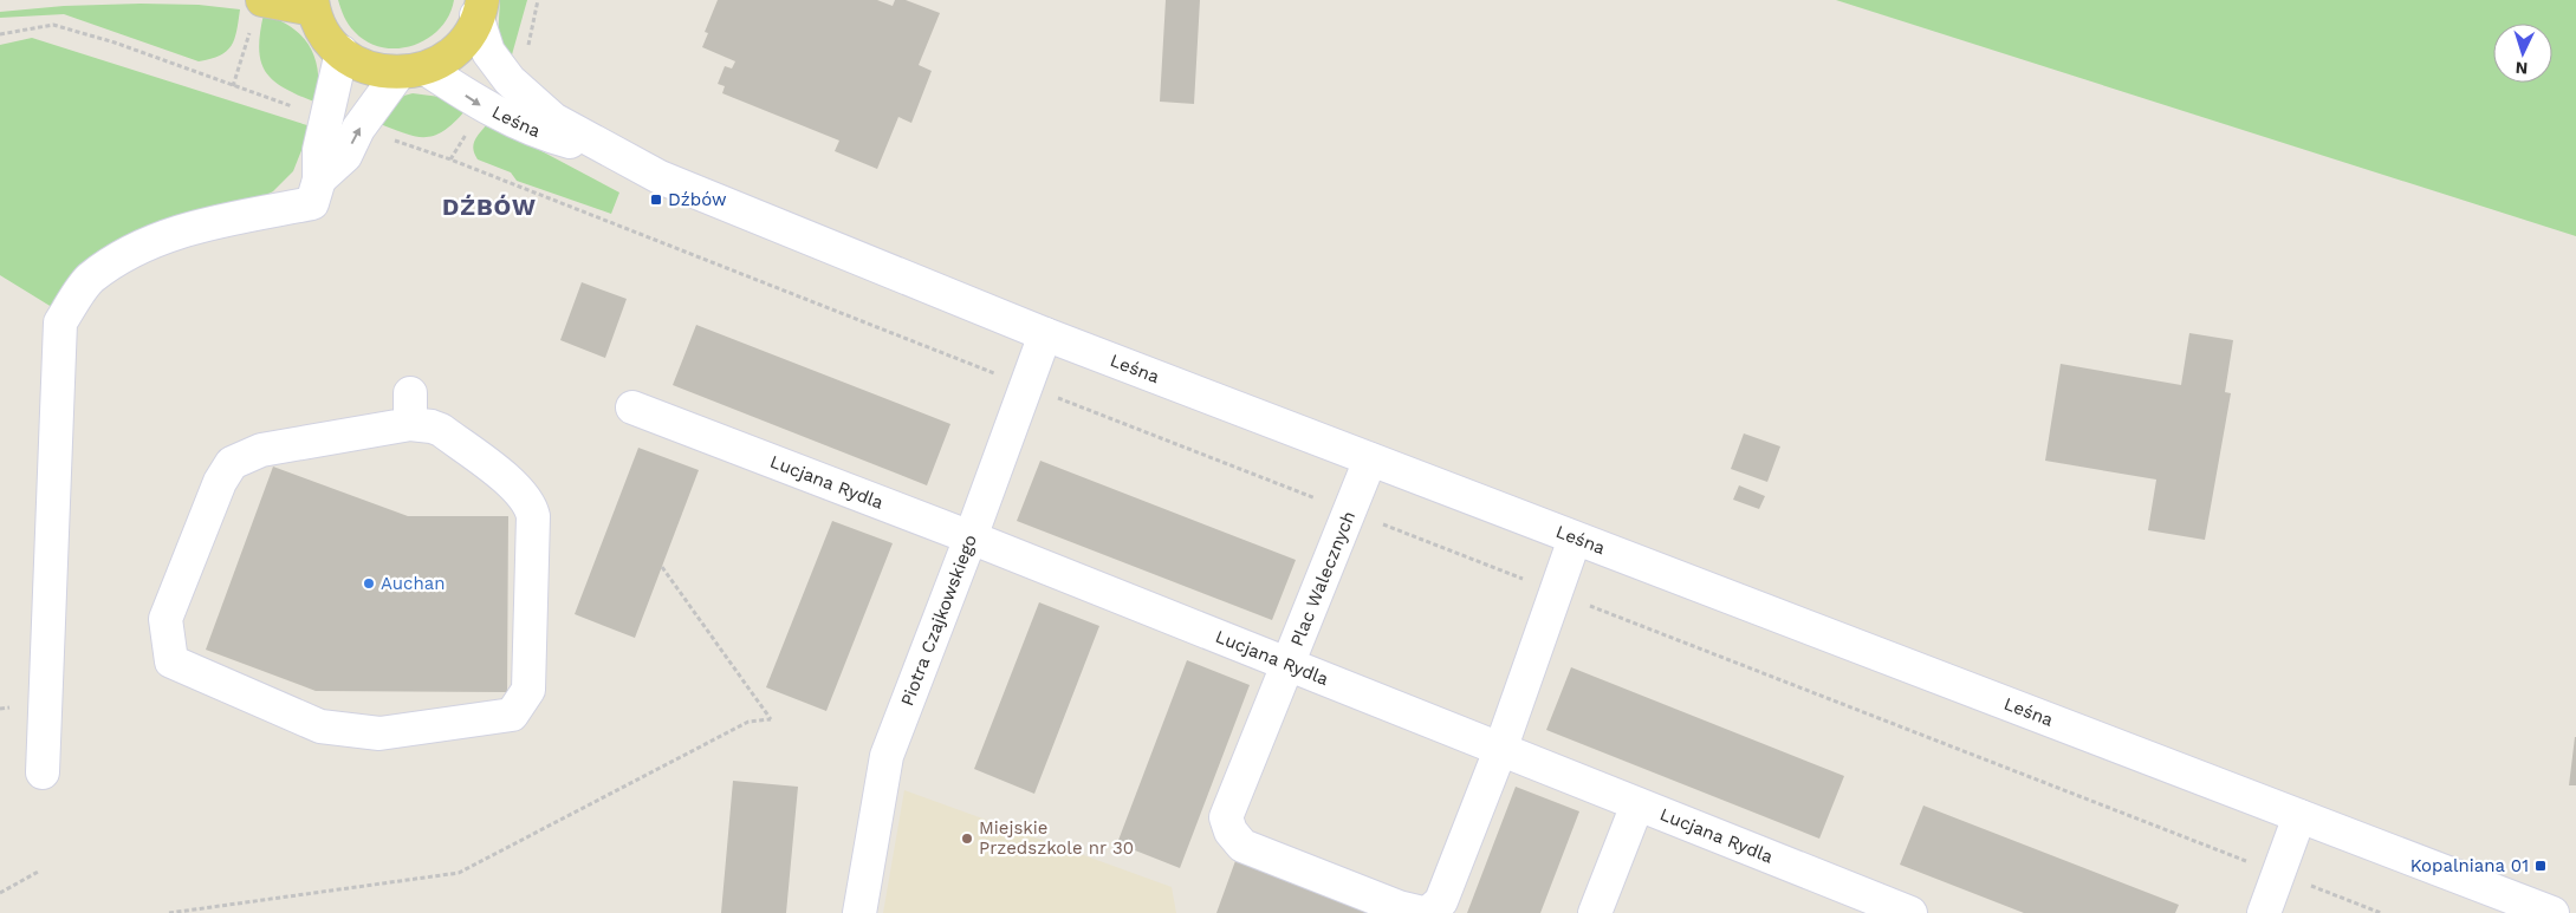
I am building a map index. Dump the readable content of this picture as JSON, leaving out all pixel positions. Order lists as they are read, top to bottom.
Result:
{
  "streets": {
    "street": [
      "Leśna",
      "Lucjana Rydla",
      "Plac Walecznych",
      "Piotra Czajkowskiego"
    ]
  },
  "crossings": [
    ["Leśna", "Plac Walecznych"],
    ["Leśna", "Piotra Czajkowskiego"],
    ["Lucjana Rydla", "Plac Walecznych"],
    ["Lucjana Rydla", "Piotra Czajkowskiego"]
  ],
  "districts": ["DŹBÓW"],
  "places": {
    "transit": ["Dźbów", "Kopalniana 01"],
    "other": ["Auchan", "Miejskie Przedszkole nr 30"]
  },
  "north": "bottom"
}
